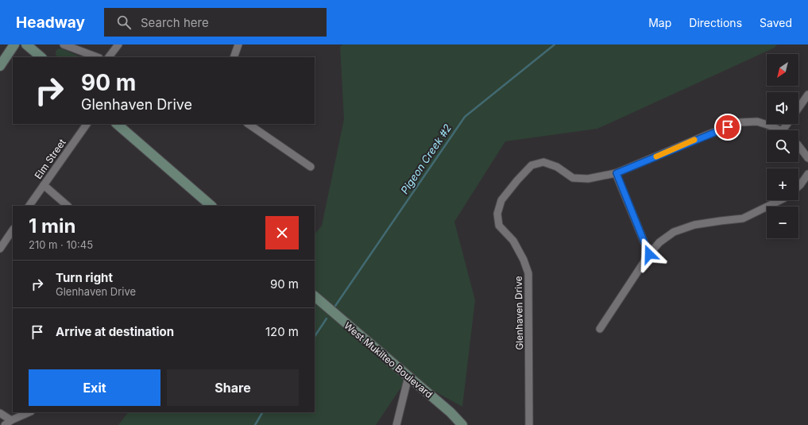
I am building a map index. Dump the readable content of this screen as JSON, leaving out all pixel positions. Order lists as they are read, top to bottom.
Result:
{
  "streets": {
    "main road": ["West Mukilteo Boulevard"],
    "street": ["Elm Street", "Glenhaven Drive"]
  },
  "water": ["Pigeon Creek #2"],
  "north": "bottom left",
  "page": {
    "header": "Headway",
    "search": "Search here",
    "nav": ["Map", "Directions", "Saved"],
    "map_buttons": ["+", "−"],
    "turn": ["90 m", "Glenhaven Drive"],
    "heading": ["1 min", "210 m · 10:45"],
    "list": [
      {
        "name": "Turn right",
        "note": "Glenhaven Drive",
        "value": "90 m"
      },
      {
        "name": "Arrive at destination",
        "value": "120 m"
      }
    ],
    "buttons": ["Exit", "Share"]
  }
}
